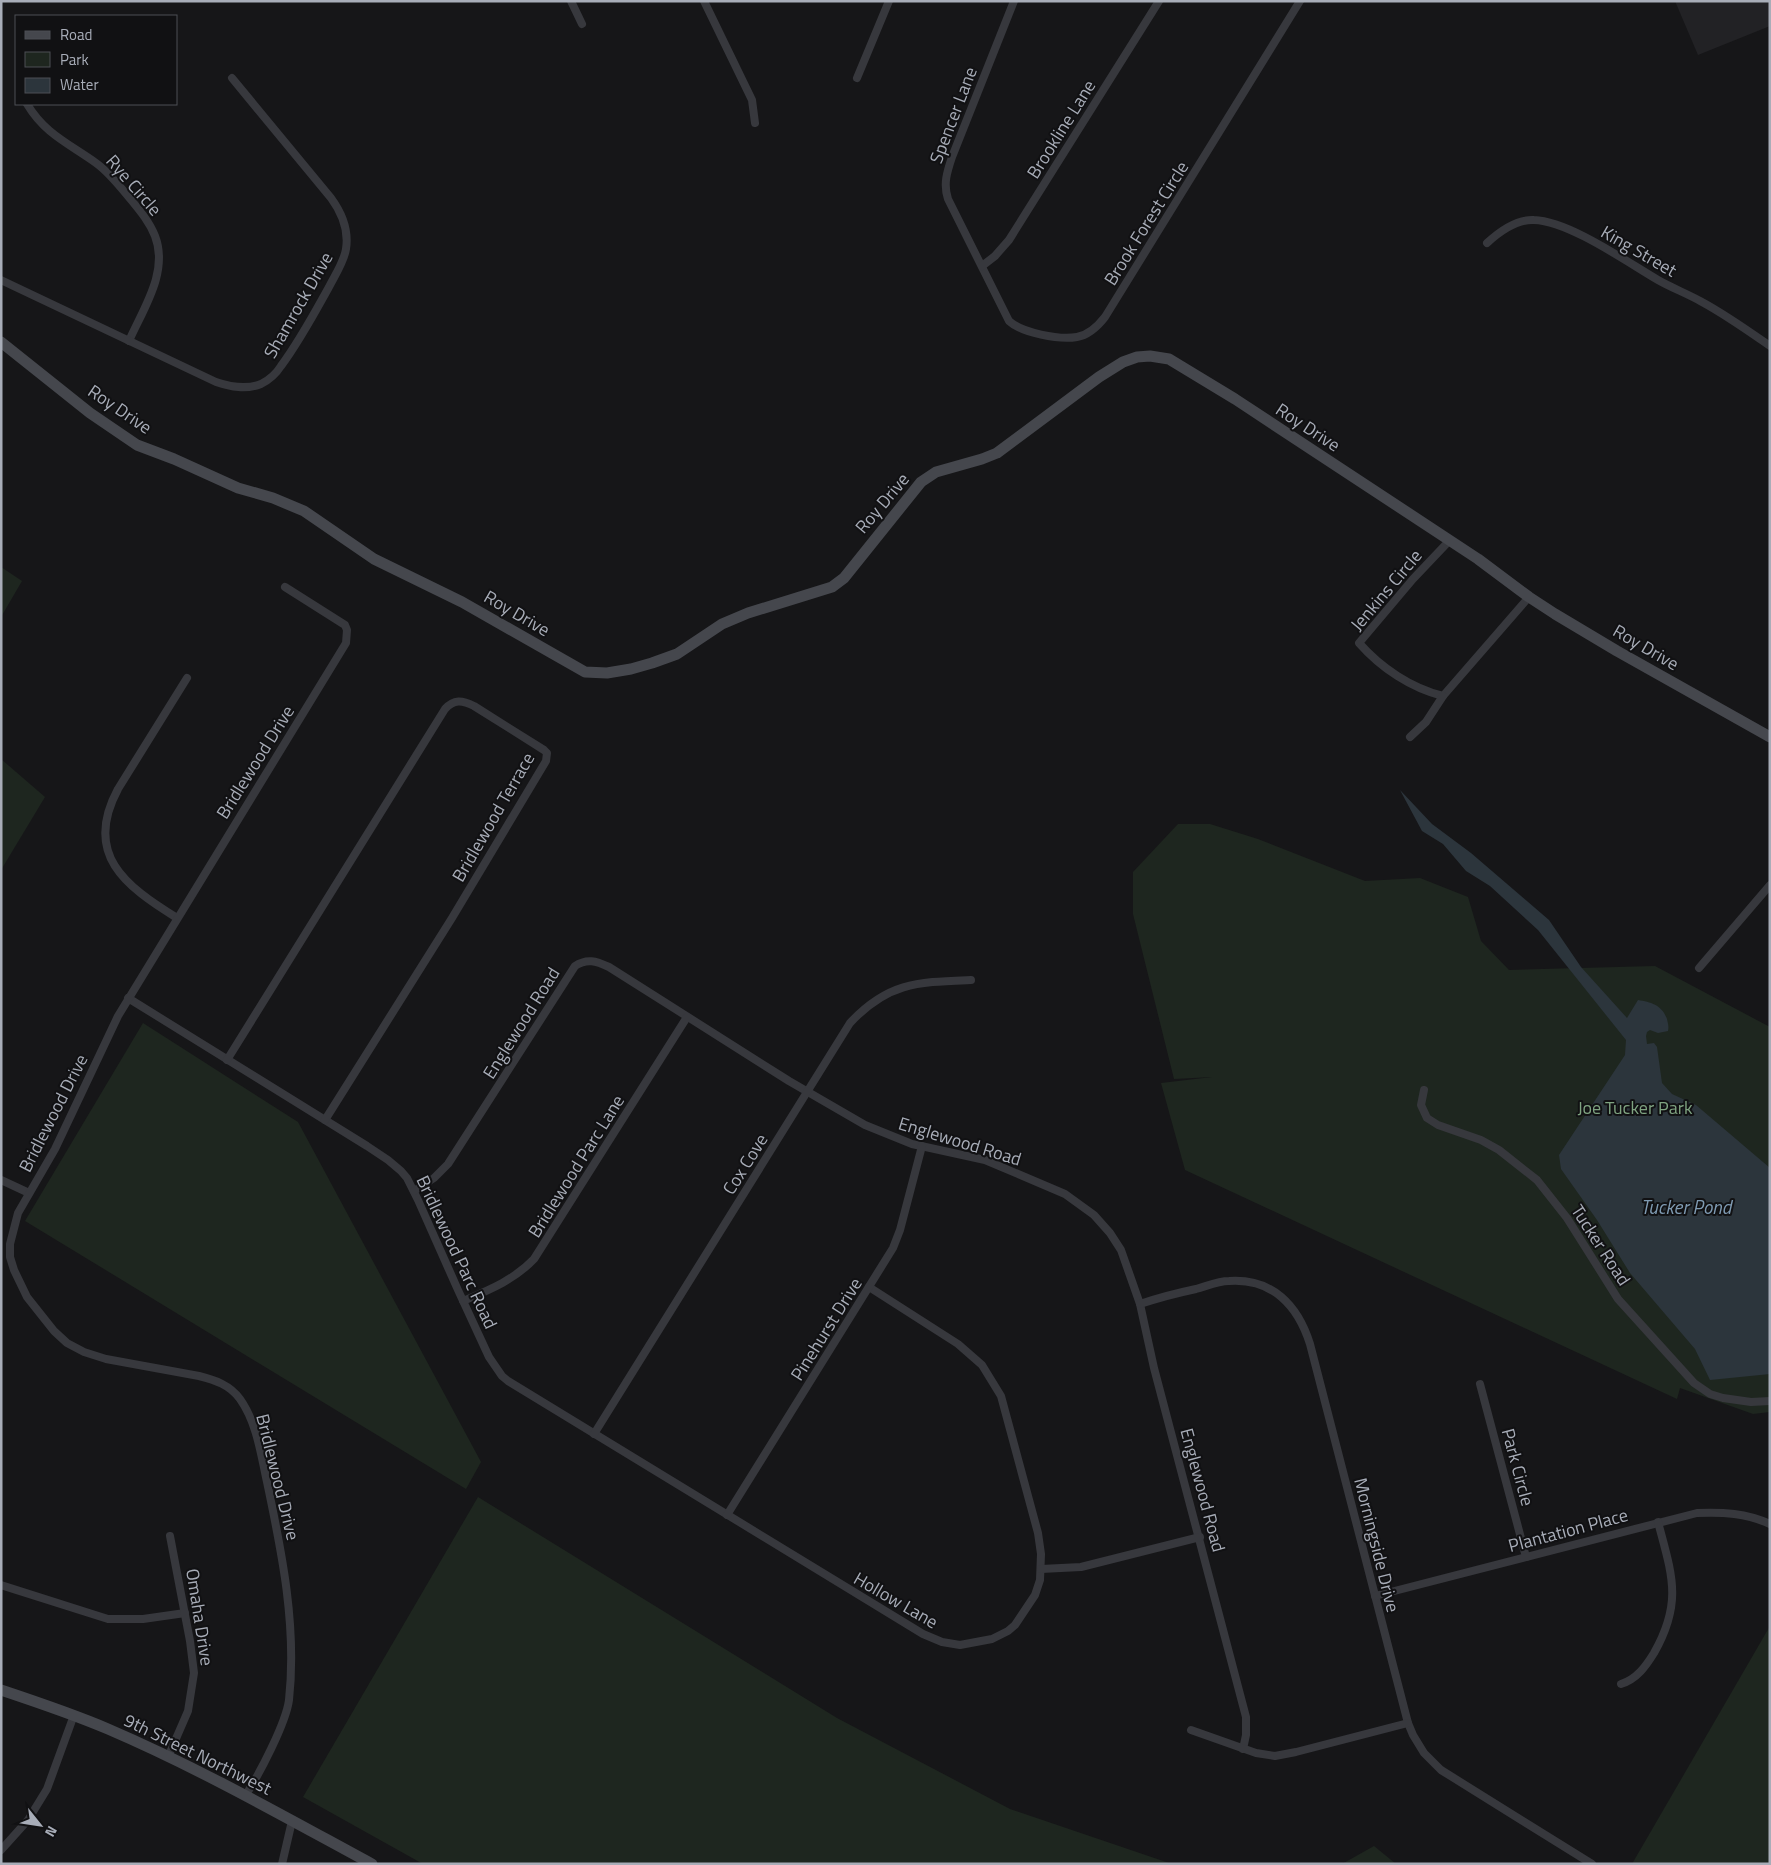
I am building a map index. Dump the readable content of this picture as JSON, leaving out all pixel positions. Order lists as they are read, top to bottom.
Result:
{
  "streets": {
    "street": [
      "Spencer Lane",
      "Brookline Lane",
      "Rye Circle",
      "Brook Forest Circle",
      "King Street",
      "Shamrock Drive",
      "Roy Drive",
      "Jenkins Circle",
      "Bridlewood Drive",
      "Bridlewood Terrace",
      "Englewood Road",
      "Cox Cove",
      "Bridlewood Parc Lane",
      "Tucker Road",
      "Bridlewood Parc Road",
      "Pinehurst Drive",
      "Park Circle",
      "Plantation Place",
      "Morningside Drive",
      "Hollow Lane",
      "Omaha Drive",
      "9th Street Northwest"
    ]
  },
  "crossings": [
    ["Spencer Lane", "Brookline Lane"],
    ["Spencer Lane", "Brook Forest Circle"],
    ["Brookline Lane", "Brook Forest Circle"],
    ["Rye Circle", "Shamrock Drive"],
    ["Roy Drive", "Jenkins Circle"],
    ["Bridlewood Drive", "Bridlewood Parc Road"],
    ["Bridlewood Drive", "9th Street Northwest"],
    ["Bridlewood Terrace", "Bridlewood Parc Road"],
    ["Englewood Road", "Cox Cove"],
    ["Englewood Road", "Bridlewood Parc Lane"],
    ["Englewood Road", "Bridlewood Parc Road"],
    ["Englewood Road", "Pinehurst Drive"],
    ["Englewood Road", "Morningside Drive"],
    ["Cox Cove", "Bridlewood Parc Road"],
    ["Cox Cove", "Hollow Lane"],
    ["Bridlewood Parc Lane", "Bridlewood Parc Road"],
    ["Bridlewood Parc Road", "Hollow Lane"],
    ["Pinehurst Drive", "Hollow Lane"],
    ["Park Circle", "Plantation Place"],
    ["Plantation Place", "Morningside Drive"],
    ["Omaha Drive", "9th Street Northwest"]
  ],
  "water": ["Tucker Pond"],
  "parks": ["Joe Tucker Park"],
  "legend": ["Road", "Park", "Water"],
  "north": "bottom right"
}
